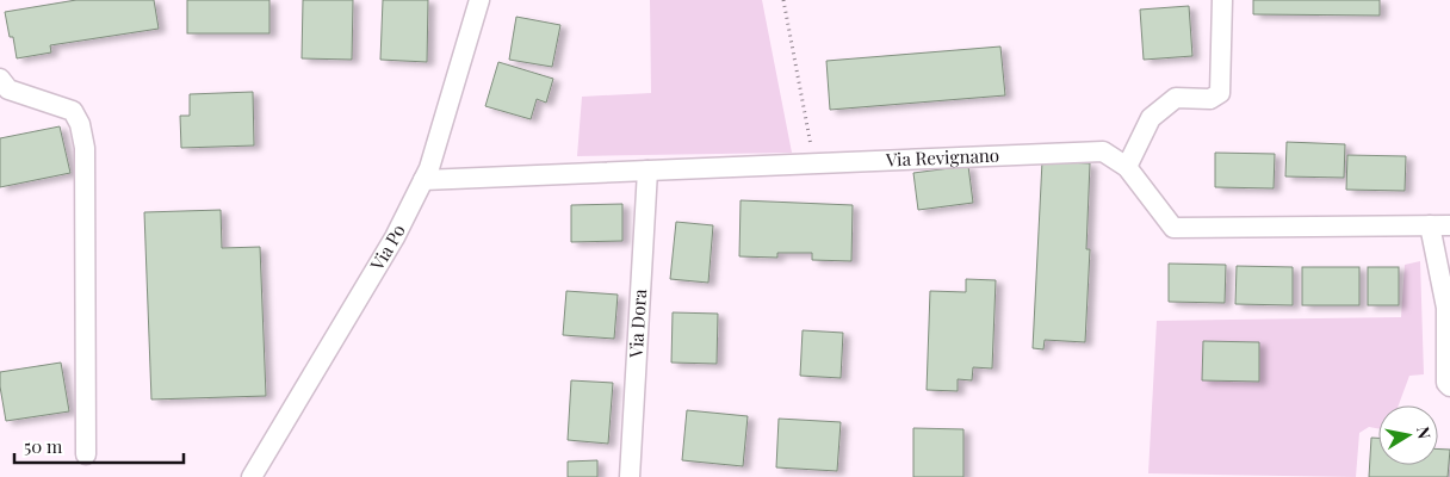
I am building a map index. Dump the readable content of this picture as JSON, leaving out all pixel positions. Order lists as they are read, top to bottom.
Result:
{
  "streets": {
    "street": ["Via Revignano", "Via Po", "Via Dora"]
  },
  "crossings": [
    ["Via Revignano", "Via Po"],
    ["Via Revignano", "Via Dora"]
  ],
  "scale_bar": "50 m",
  "north": "right"
}
